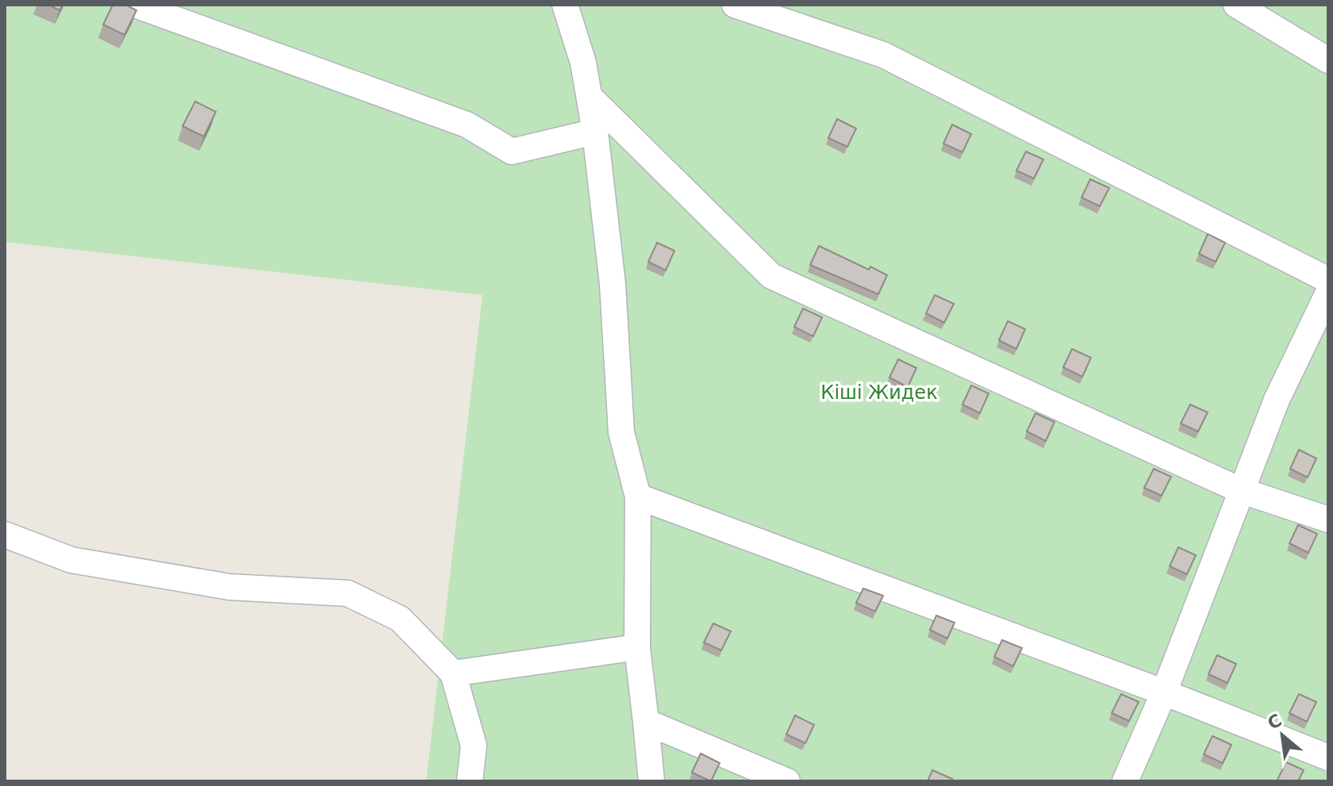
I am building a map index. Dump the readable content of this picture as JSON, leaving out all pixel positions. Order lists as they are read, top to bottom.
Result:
{
  "parks": ["Кіші Жидек"],
  "north": "top left"
}
